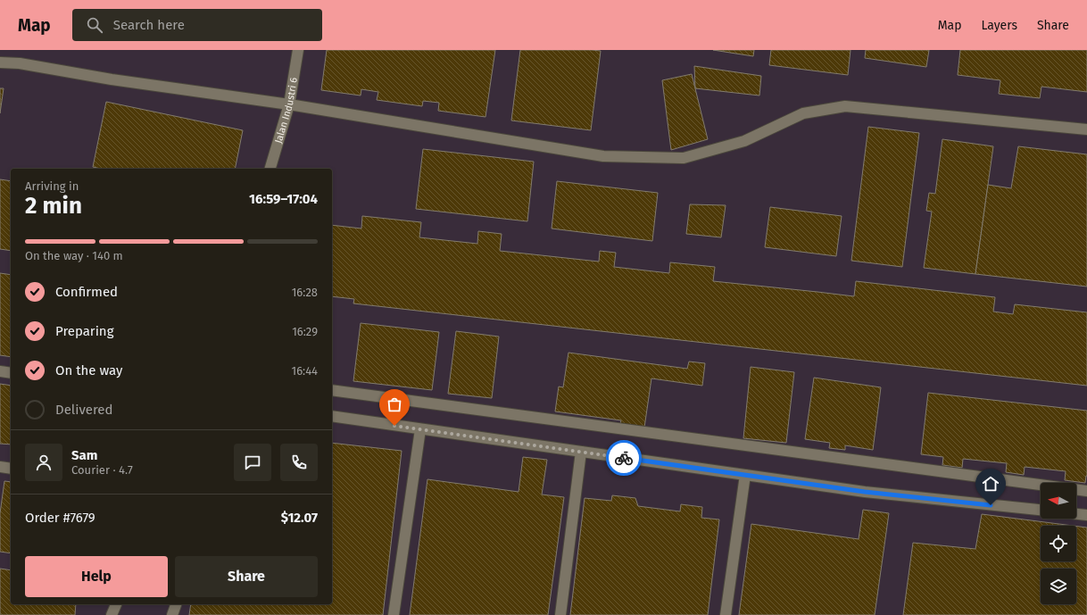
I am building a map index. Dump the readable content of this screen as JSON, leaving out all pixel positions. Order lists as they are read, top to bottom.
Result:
{
  "streets": {
    "street": ["Jalan Industri 6"]
  },
  "north": "left",
  "page": {
    "header": "Map",
    "search": "Search here",
    "nav": ["Map", "Layers", "Share"],
    "heading": ["2 min", "Arriving in", "16:59–17:04"],
    "panel": [
      "Sam",
      "Courier · 4.7",
      "Order #7679",
      "$12.07"
    ],
    "bar": "On the way · 140 m",
    "list": [
      ["Confirmed", "16:28"],
      ["Preparing", "16:29"],
      ["On the way", "16:44"],
      "Delivered"
    ],
    "buttons": ["Help", "Share"]
  }
}
